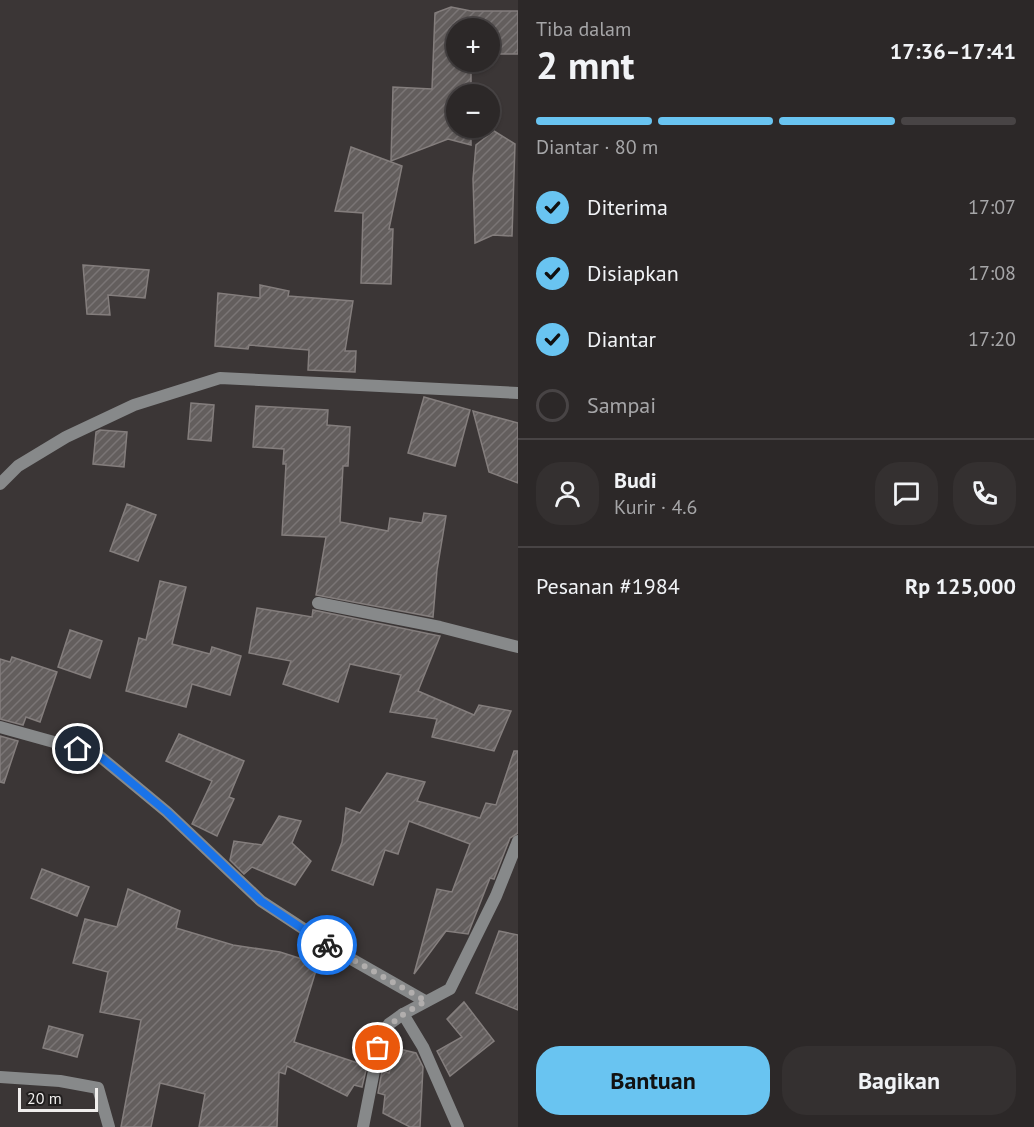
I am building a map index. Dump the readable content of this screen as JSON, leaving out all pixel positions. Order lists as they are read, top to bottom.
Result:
{
  "scale_bar": "20 m",
  "page": {
    "heading": ["2 mnt", "Tiba dalam", "17:36–17:41"],
    "panel": [
      "Budi",
      "Kurir · 4.6",
      "Pesanan #1984",
      "Rp 125,000"
    ],
    "map_buttons": ["+", "−"],
    "bar": "Diantar · 80 m",
    "list": [
      ["Diterima", "17:07"],
      ["Disiapkan", "17:08"],
      ["Diantar", "17:20"],
      "Sampai"
    ],
    "buttons": ["Bantuan", "Bagikan"],
    "scale": "20 m"
  }
}
